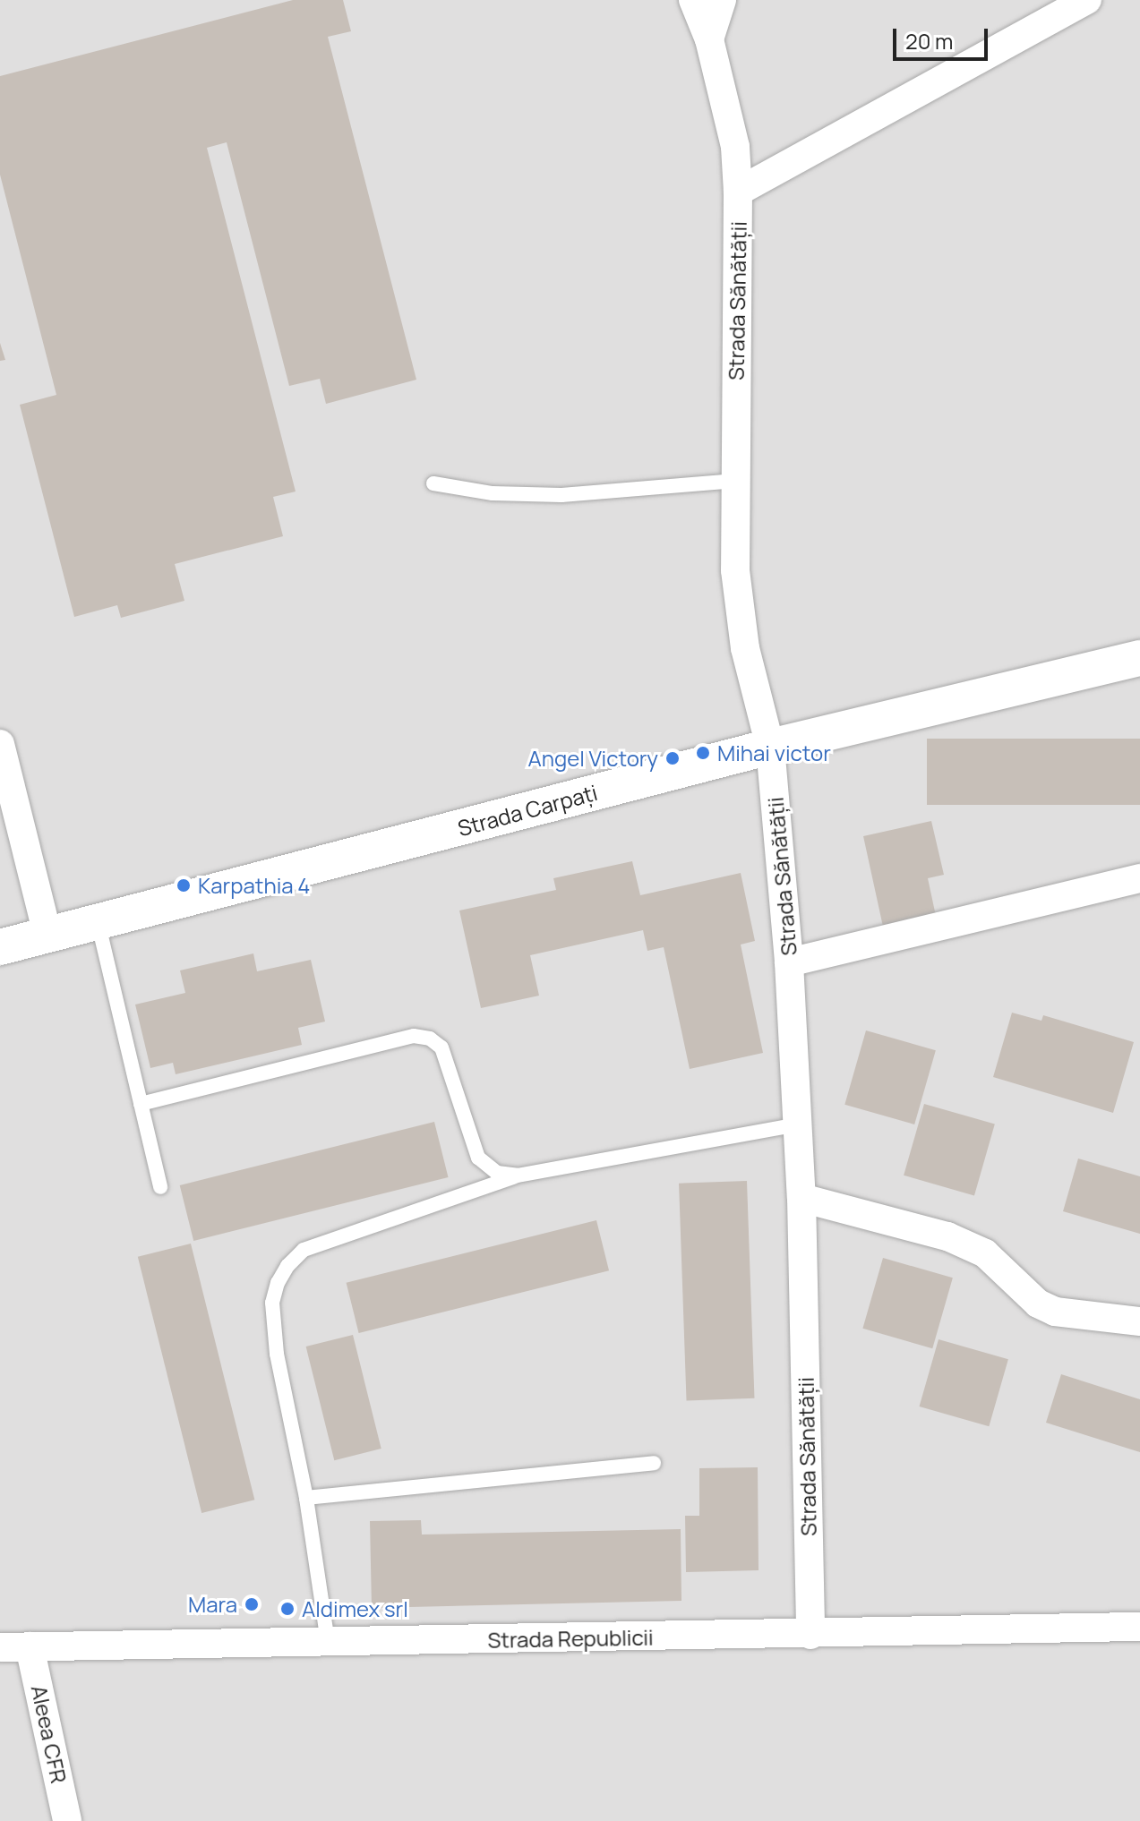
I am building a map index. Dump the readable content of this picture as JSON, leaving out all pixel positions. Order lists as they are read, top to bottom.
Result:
{
  "streets": {
    "street": [
      "Strada Sănătății",
      "Strada Carpați",
      "Strada Republicii",
      "Aleea CFR"
    ]
  },
  "crossings": [
    ["Strada Sănătății", "Strada Carpați"],
    ["Strada Sănătății", "Strada Republicii"],
    ["Strada Republicii", "Aleea CFR"]
  ],
  "places": [
    "Mihai victor",
    "Angel Victory",
    "Karpathia 4",
    "Mara",
    "Aldimex srl"
  ],
  "scale_bar": "20 m"
}
